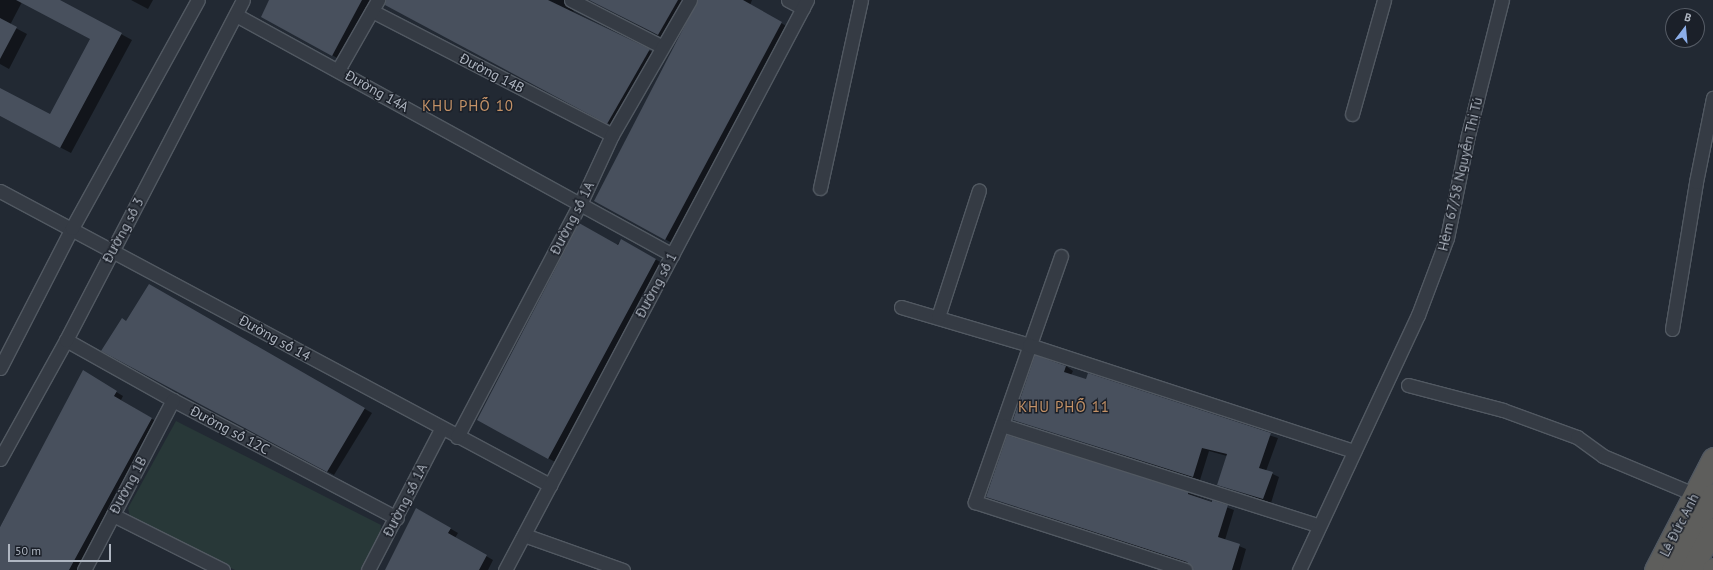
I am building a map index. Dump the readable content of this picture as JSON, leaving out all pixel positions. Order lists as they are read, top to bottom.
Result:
{
  "streets": {
    "highway": ["Lê Đức Anh"],
    "street": [
      "Đường 14B",
      "Đường 14A",
      "Hẻm 67/58 Nguyễn Thị Tú",
      "Đường số 1A",
      "Đường số 3",
      "Đường số 1",
      "Đường số 14",
      "Đường số 12C",
      "Đường 1B"
    ]
  },
  "crossings": [
    ["Đường 14B", "Đường số 1A"],
    ["Đường 14A", "Đường số 1A"],
    ["Đường 14A", "Đường số 3"],
    ["Đường 14A", "Đường số 1"],
    ["Đường số 1A", "Đường số 14"],
    ["Đường số 1A", "Đường số 12C"],
    ["Đường số 3", "Đường số 14"],
    ["Đường số 3", "Đường số 12C"],
    ["Đường số 1", "Đường số 14"],
    ["Đường số 12C", "Đường 1B"]
  ],
  "districts": ["KHU PHỐ 10", "KHU PHỐ 11"],
  "scale_bar": "50 m",
  "north": "top"
}
